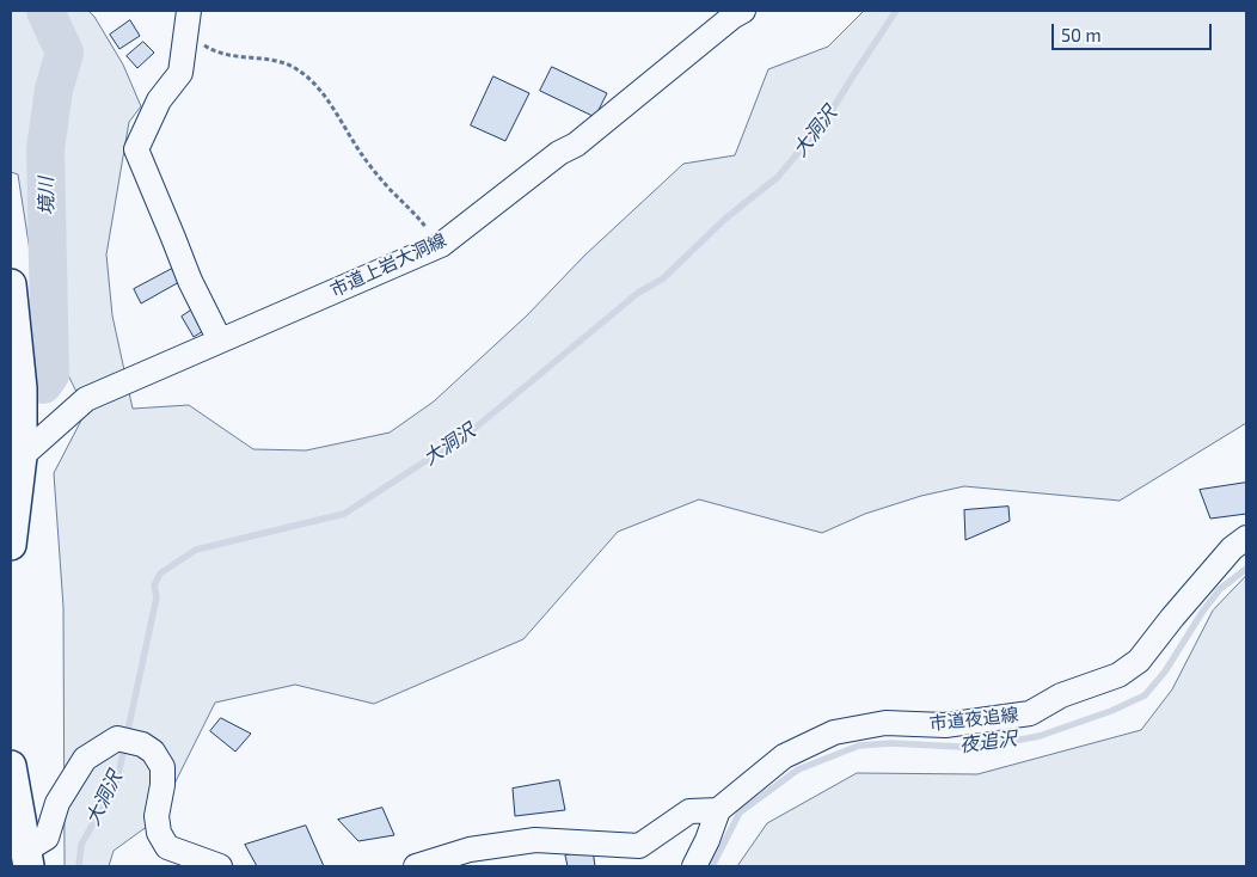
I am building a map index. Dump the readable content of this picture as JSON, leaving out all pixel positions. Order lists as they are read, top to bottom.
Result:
{
  "streets": {
    "street": ["市道上岩大洞線", "市道夜追線"]
  },
  "water": ["大洞沢", "境川", "夜追沢"],
  "scale_bar": "50 m"
}
